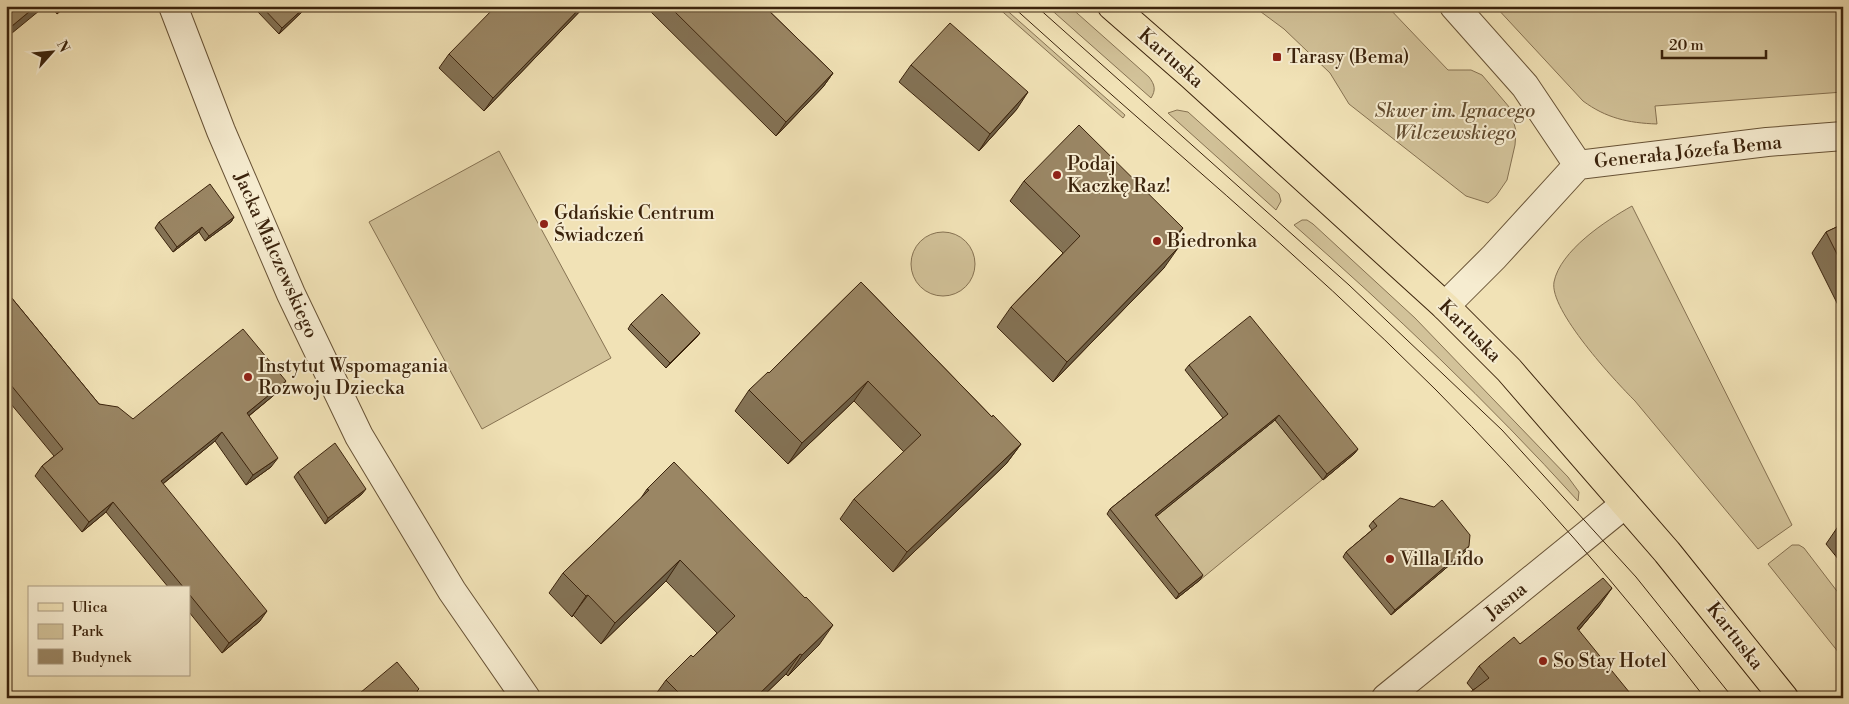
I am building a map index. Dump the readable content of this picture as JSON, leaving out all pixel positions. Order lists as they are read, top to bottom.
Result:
{
  "streets": {
    "main road": ["Kartuska"],
    "street": ["Generała Józefa Bema", "Jacka Malczewskiego", "Jasna"]
  },
  "crossings": [
    ["Kartuska", "Generała Józefa Bema"],
    ["Kartuska", "Jasna"]
  ],
  "parks": ["Skwer im. Ignacego Wilczewskiego"],
  "places": {
    "transit": ["Tarasy (Bema)"],
    "other": [
      "Podaj Kaczkę Raz!",
      "Gdańskie Centrum Świadczeń",
      "Biedronka",
      "Instytut Wspomagania Rozwoju Dziecka",
      "Villa Lido",
      "So Stay Hotel"
    ]
  },
  "legend": ["Ulica", "Park", "Budynek"],
  "scale_bar": "20 m",
  "north": "top right"
}
